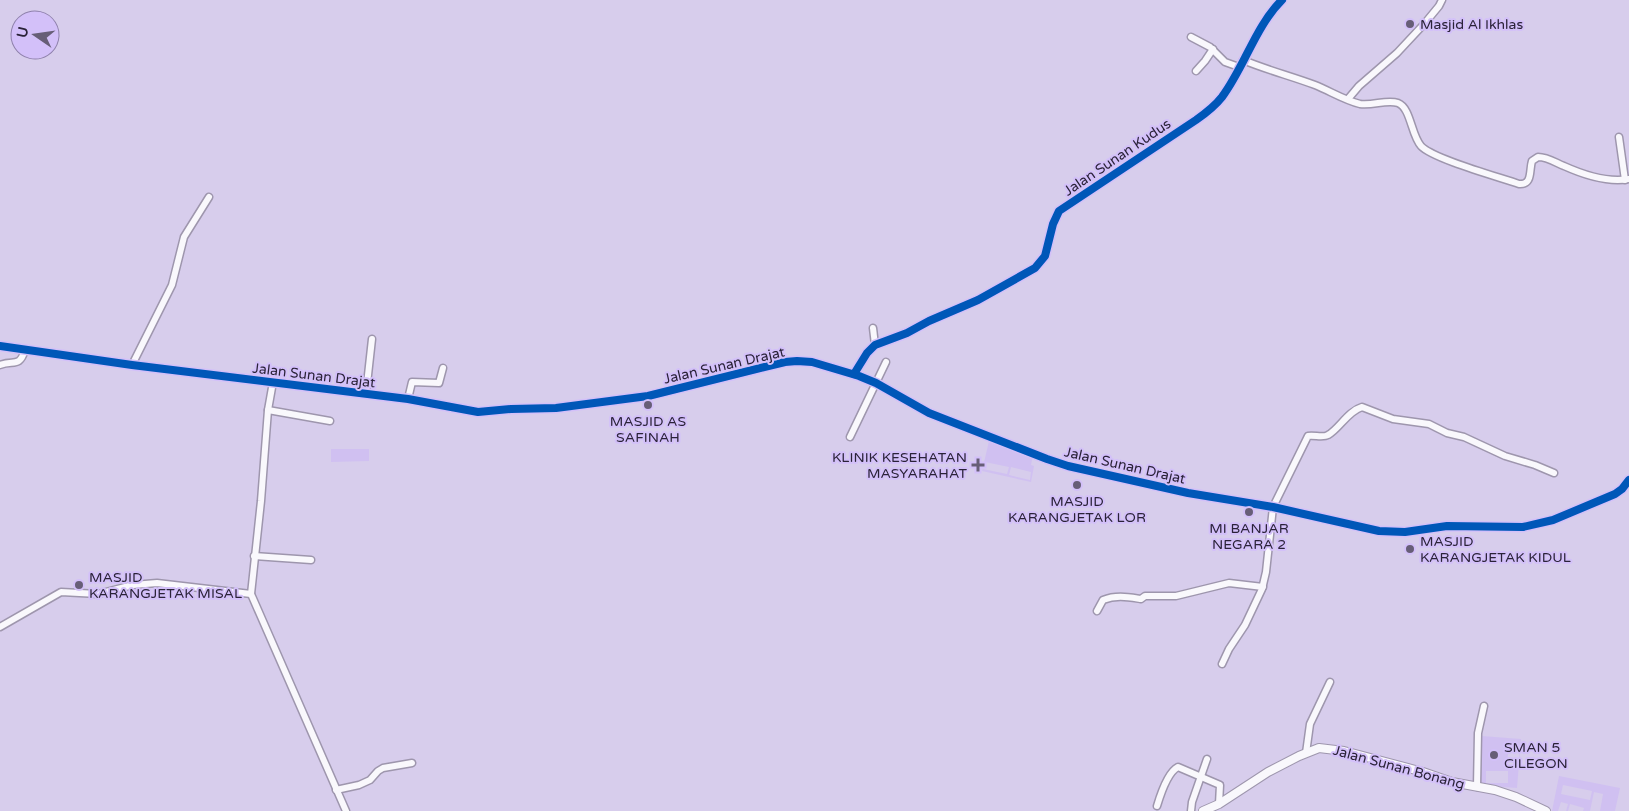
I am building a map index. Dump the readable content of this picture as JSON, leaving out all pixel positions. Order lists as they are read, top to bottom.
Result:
{
  "streets": {
    "street": ["Jalan Sunan Kudus", "Jalan Sunan Drajat", "Jalan Sunan Bonang"]
  },
  "places": {
    "other": [
      "Masjid Al Ikhlas",
      "MASJID AS SAFINAH",
      "MASJID KARANGJETAK LOR",
      "MI BANJAR NEGARA 2",
      "MASJID KARANGJETAK KIDUL",
      "MASJID KARANGJETAK MISAL",
      "SMAN 5 CILEGON"
    ],
    "health": ["KLINIK KESEHATAN MASYARAHAT"]
  },
  "north": "left"
}
